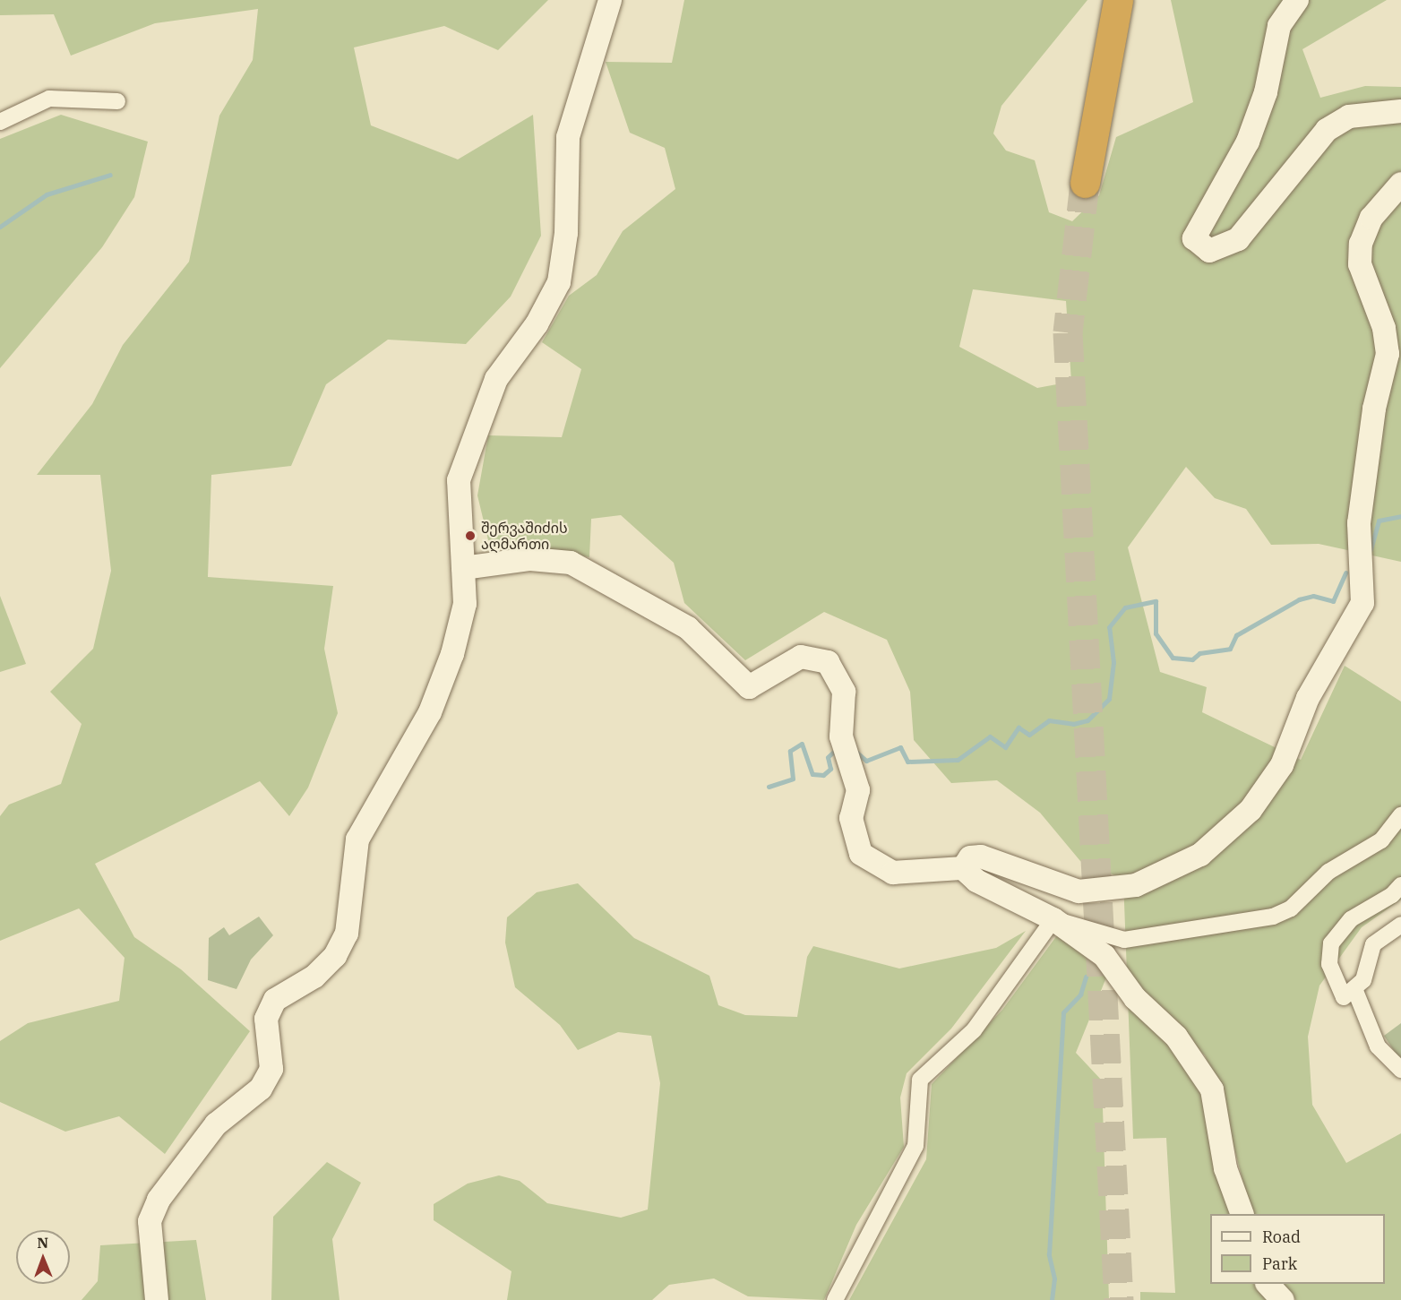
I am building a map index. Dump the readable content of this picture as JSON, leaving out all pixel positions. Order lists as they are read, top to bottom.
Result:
{
  "places": ["შერვაშიძის აღმართი"],
  "legend": ["Road", "Park"],
  "north": "top"
}
